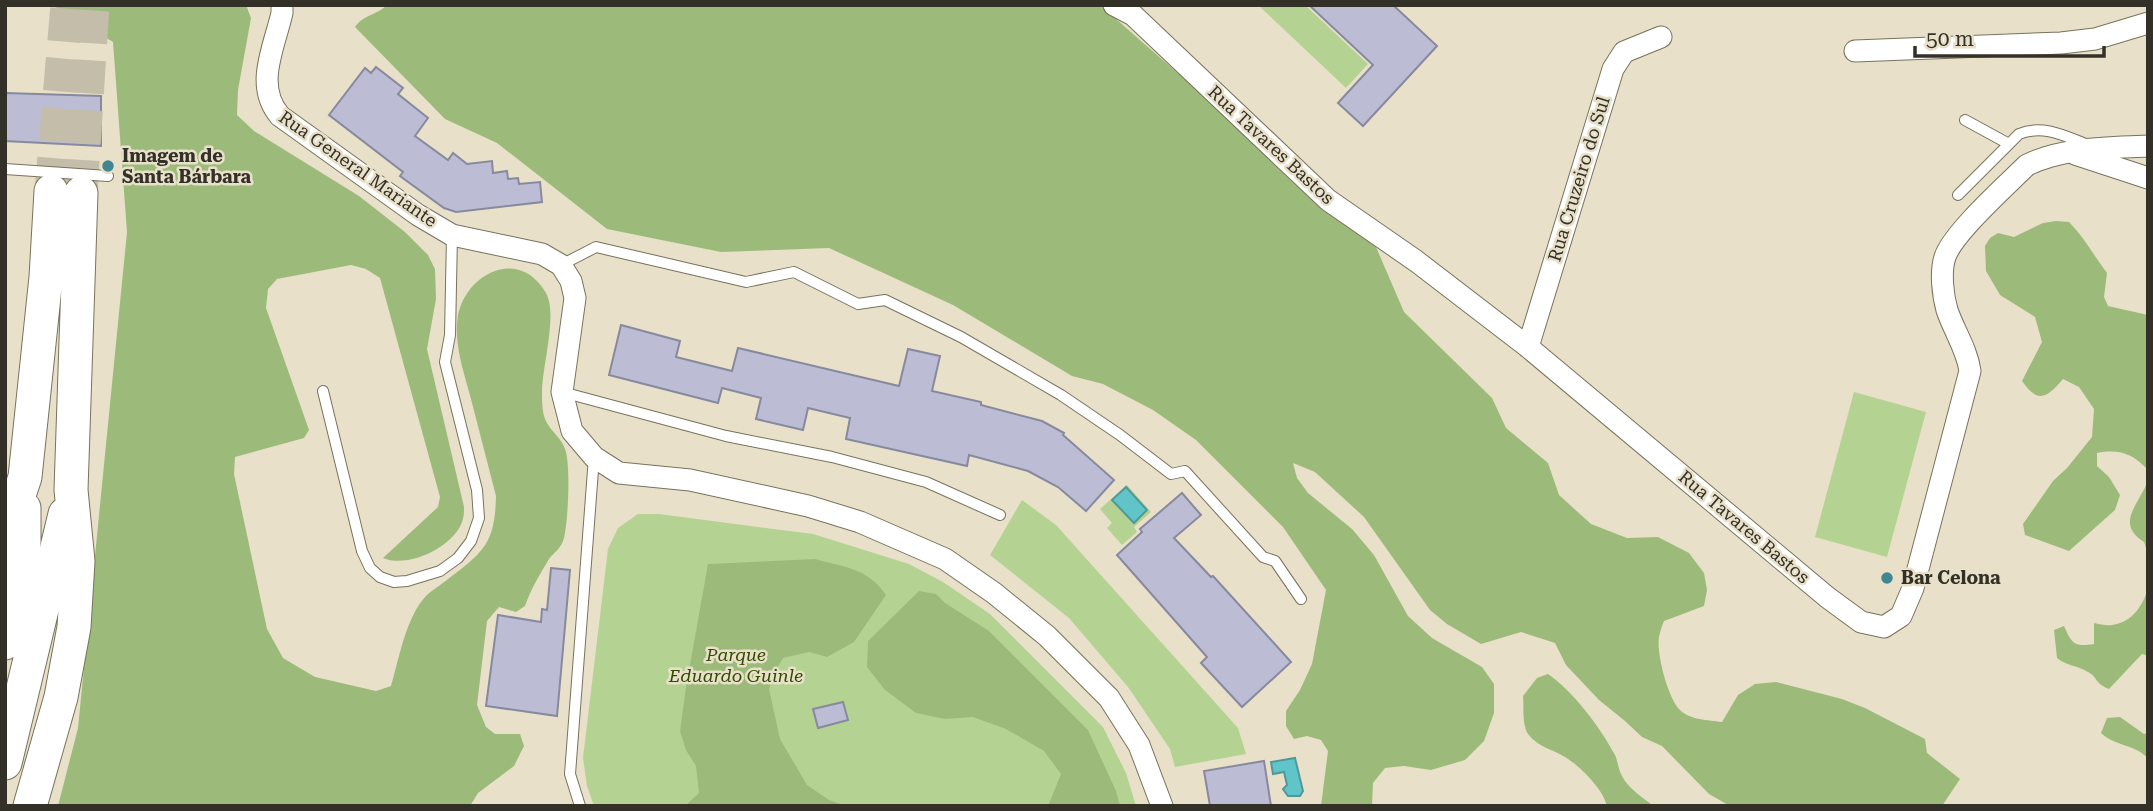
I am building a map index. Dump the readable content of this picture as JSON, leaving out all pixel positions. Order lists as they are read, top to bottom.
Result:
{
  "streets": {
    "street": ["Rua Tavares Bastos", "Rua General Mariante", "Rua Cruzeiro do Sul"]
  },
  "crossings": [
    ["Rua Tavares Bastos", "Rua Cruzeiro do Sul"]
  ],
  "parks": ["Parque Eduardo Guinle"],
  "places": ["Imagem de Santa Bárbara", "Bar Celona"],
  "scale_bar": "50 m"
}
